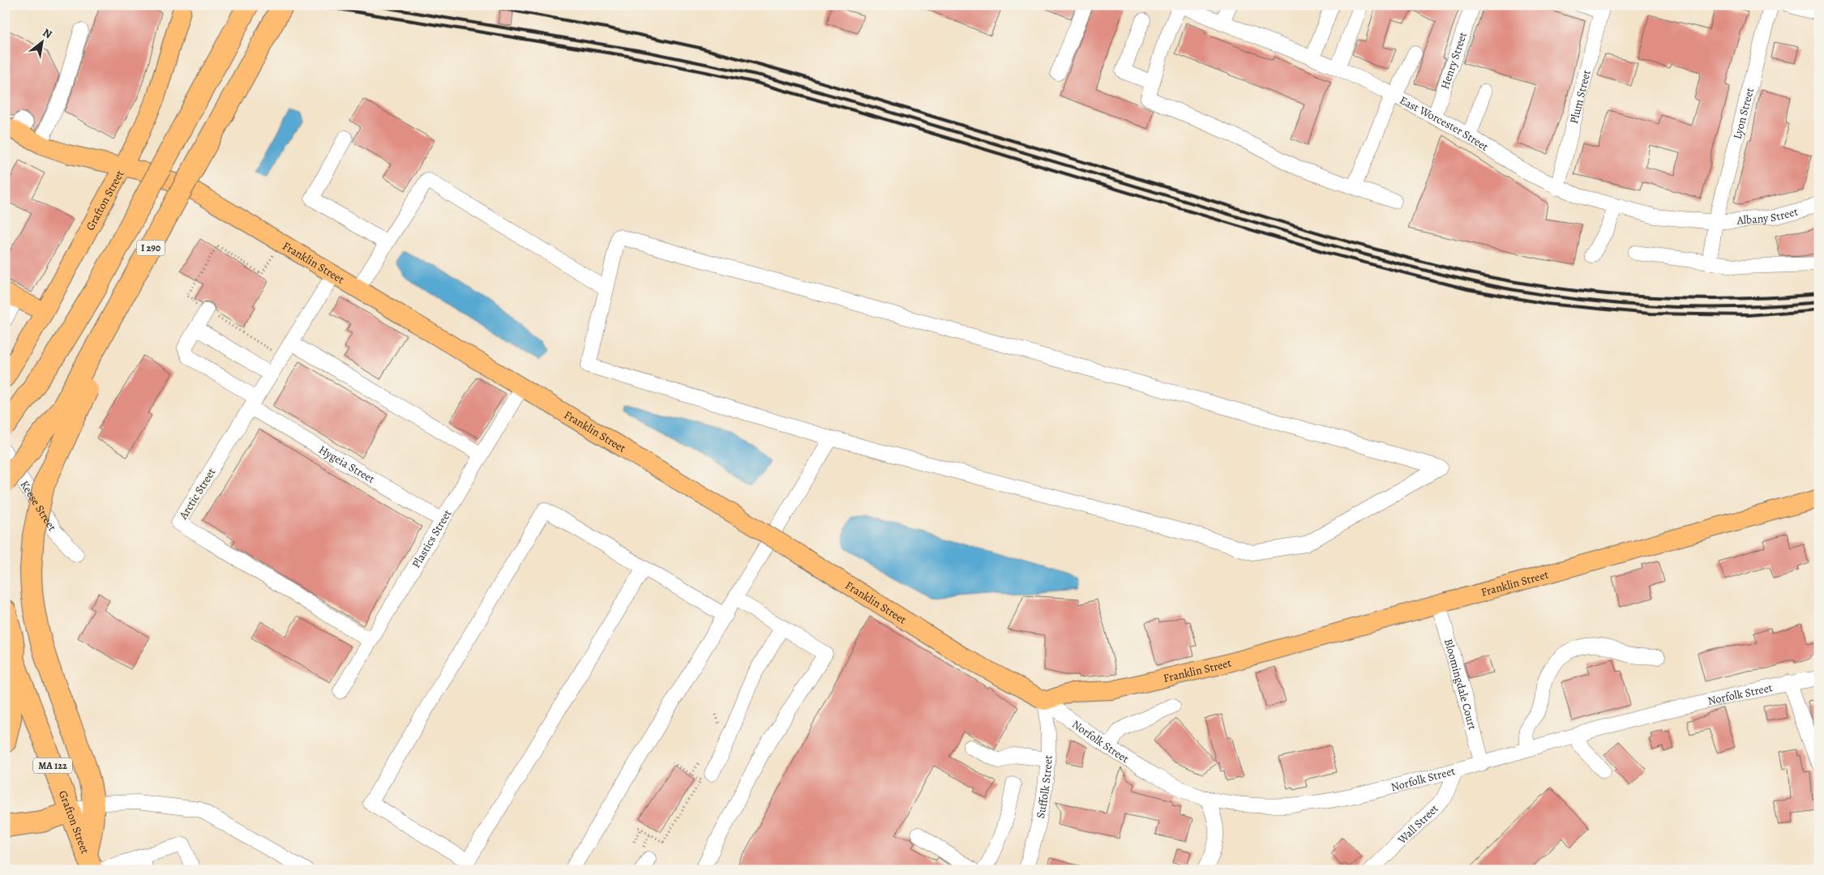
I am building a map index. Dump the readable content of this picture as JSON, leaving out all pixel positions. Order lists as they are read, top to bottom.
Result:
{
  "streets": {
    "highway": ["Grafton Street", "I 290", "MA 122"],
    "main road": ["Franklin Street"],
    "street": [
      "Henry Street",
      "Plum Street",
      "Lyon Street",
      "East Worcester Street",
      "Albany Street",
      "Hygeia Street",
      "Arctic Street",
      "Keese Street",
      "Plastics Street",
      "Bloomingdale Court",
      "Norfolk Street",
      "Suffolk Street",
      "Wall Street"
    ]
  },
  "crossings": [
    ["Henry Street", "East Worcester Street"],
    ["Plum Street", "East Worcester Street"],
    ["Lyon Street", "East Worcester Street"],
    ["Lyon Street", "Albany Street"],
    ["East Worcester Street", "Albany Street"],
    ["Grafton Street", "Franklin Street"],
    ["Franklin Street", "Arctic Street"],
    ["Franklin Street", "Plastics Street"],
    ["Franklin Street", "Bloomingdale Court"],
    ["Franklin Street", "Norfolk Street"],
    ["Franklin Street", "Suffolk Street"],
    ["Hygeia Street", "Arctic Street"],
    ["Hygeia Street", "Plastics Street"],
    ["Arctic Street", "Plastics Street"],
    ["Bloomingdale Court", "Norfolk Street"],
    ["Norfolk Street", "Suffolk Street"],
    ["Norfolk Street", "Wall Street"]
  ],
  "north": "top right"
}
